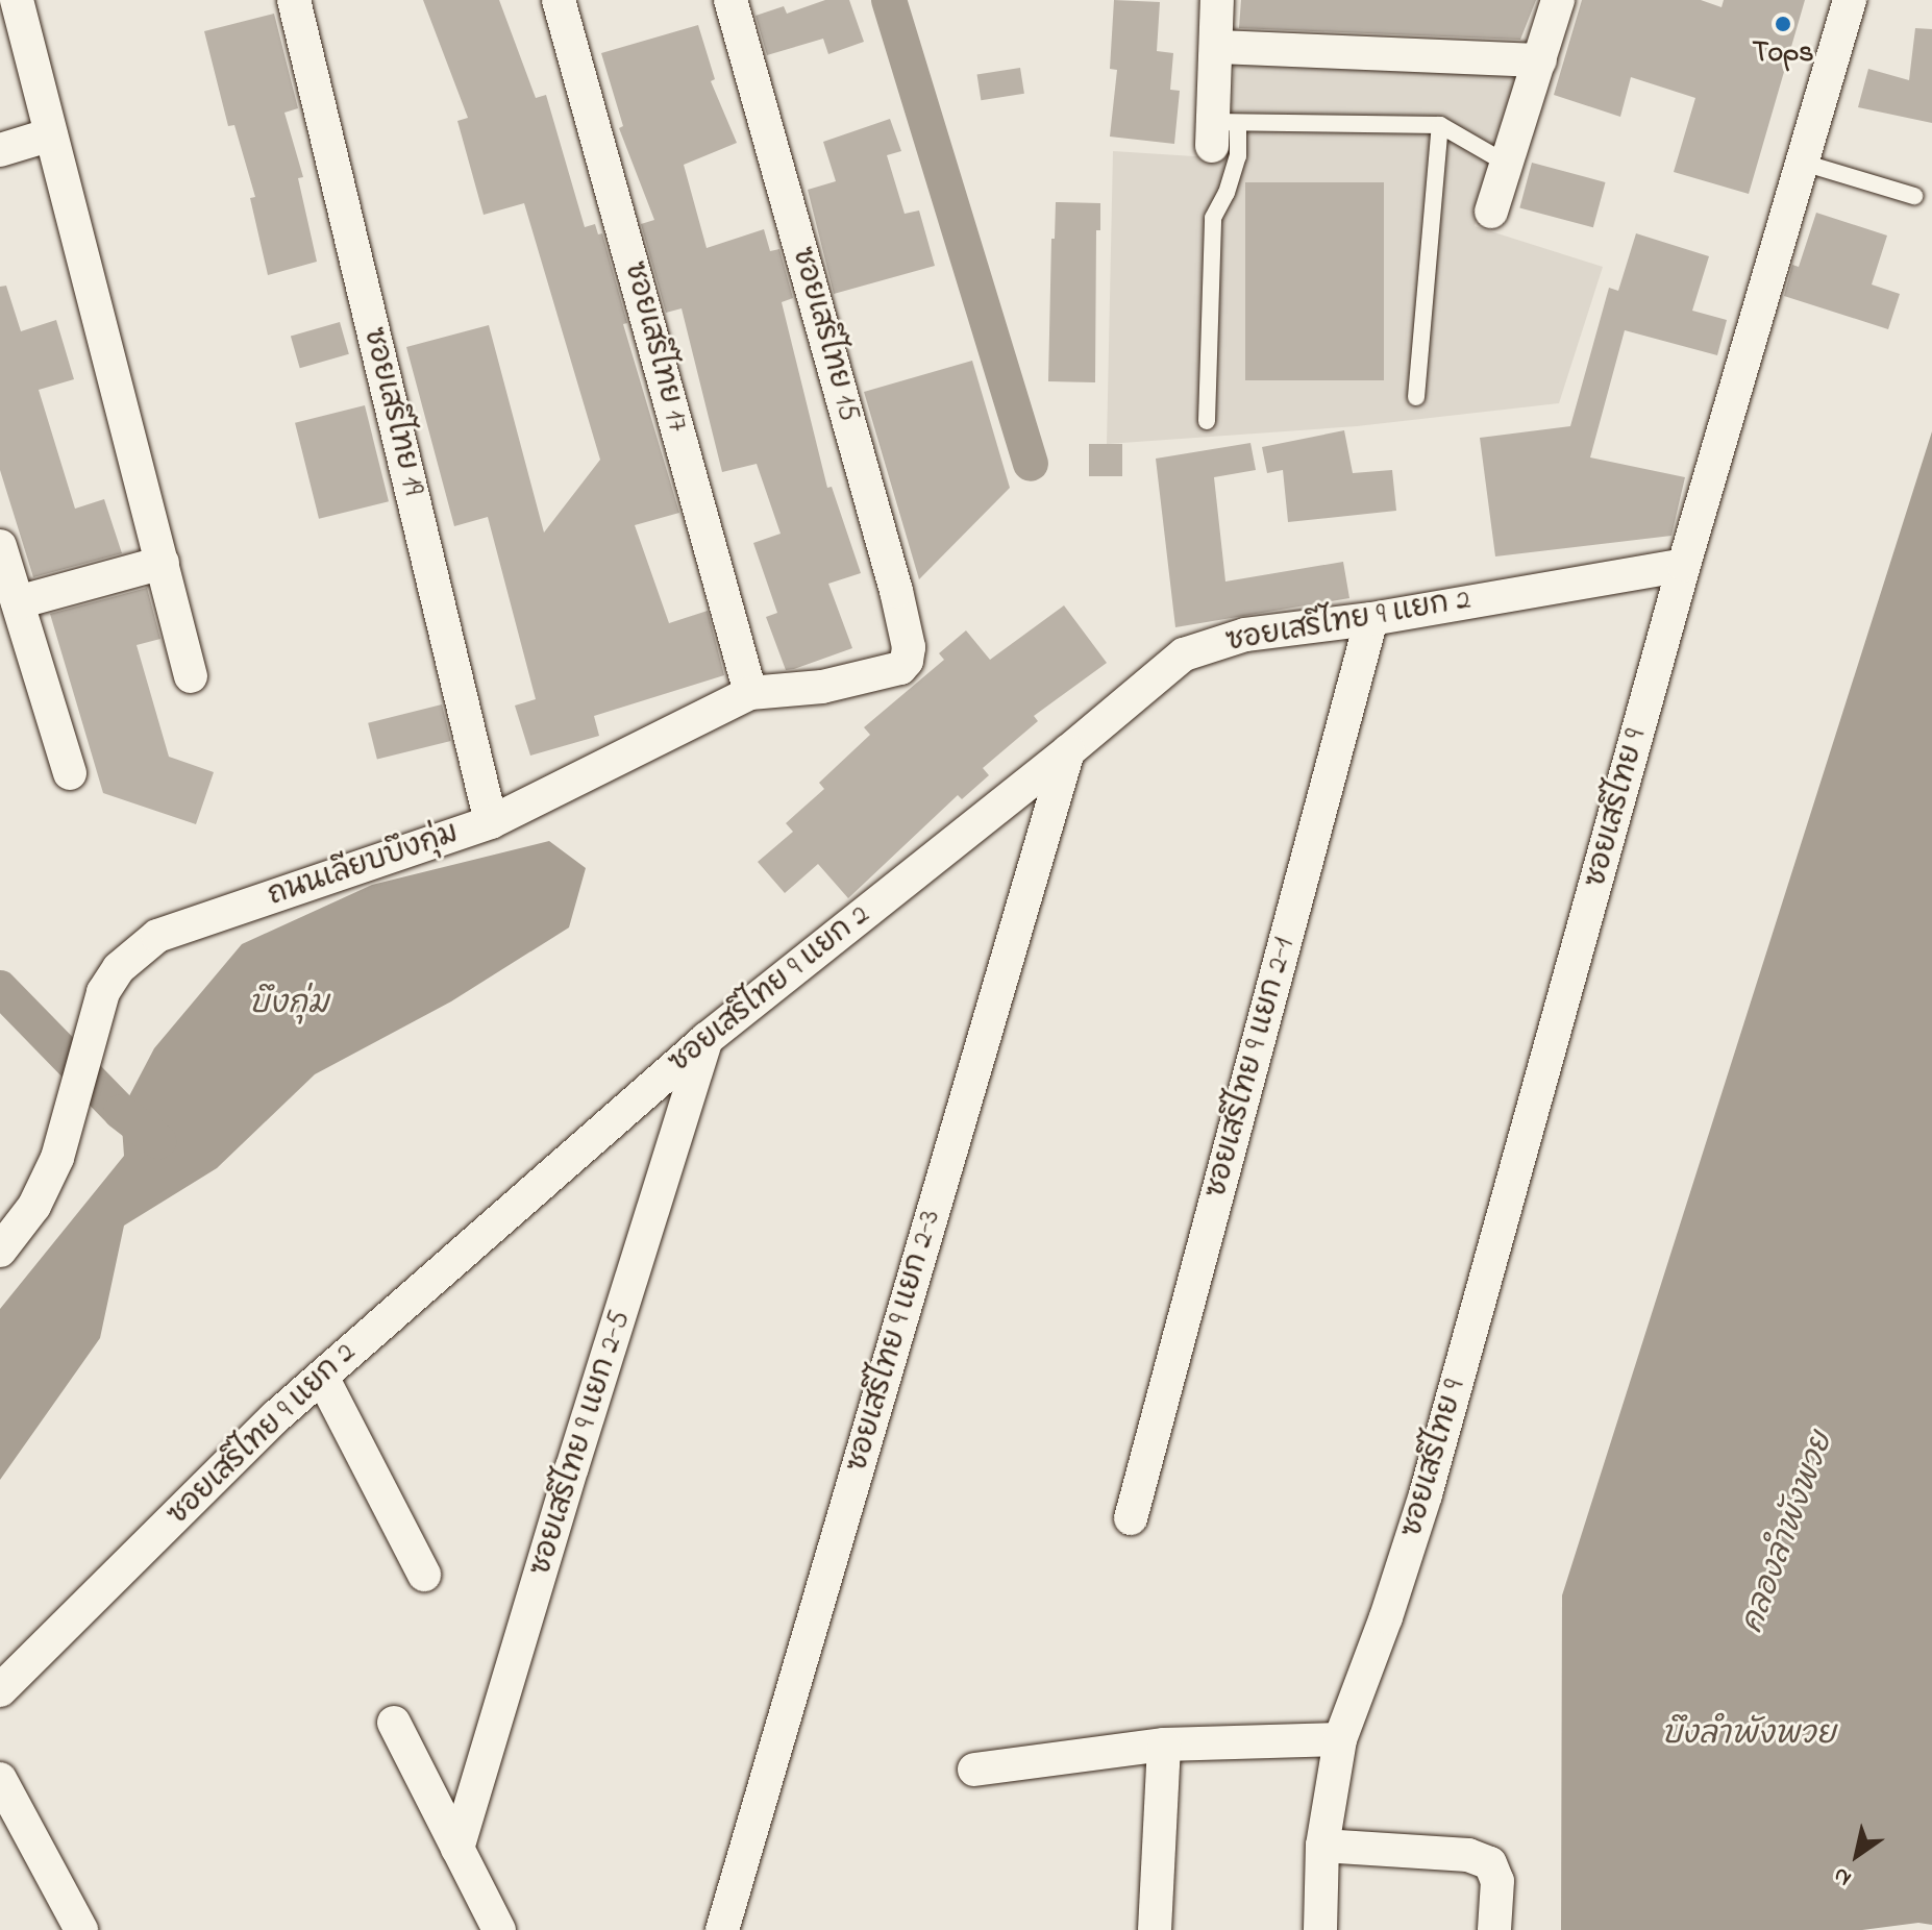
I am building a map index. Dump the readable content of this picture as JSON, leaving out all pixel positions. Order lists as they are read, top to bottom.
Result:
{
  "streets": {
    "street": [
      "ซอยเสรีไทย 15",
      "ซอยเสรีไทย 17",
      "ซอยเสรีไทย 19",
      "ซอยเสรีไทย 9 แยก 2",
      "ซอยเสรีไทย 9",
      "ถนนเลียบบึงกุ่ม",
      "ซอยเสรีไทย 9 แยก 2-1",
      "ซอยเสรีไทย 9 แยก 2-3",
      "ซอยเสรีไทย 9 แยก 2-5"
    ]
  },
  "crossings": [
    ["ซอยเสรีไทย 15", "ถนนเลียบบึงกุ่ม"],
    ["ซอยเสรีไทย 17", "ถนนเลียบบึงกุ่ม"],
    ["ซอยเสรีไทย 19", "ถนนเลียบบึงกุ่ม"],
    ["ซอยเสรีไทย 9 แยก 2", "ซอยเสรีไทย 9"],
    ["ซอยเสรีไทย 9 แยก 2", "ซอยเสรีไทย 9 แยก 2-1"],
    ["ซอยเสรีไทย 9 แยก 2", "ซอยเสรีไทย 9 แยก 2-3"],
    ["ซอยเสรีไทย 9 แยก 2", "ซอยเสรีไทย 9 แยก 2-5"]
  ],
  "water": ["บึงกุ่ม", "คลองลำพังพวย", "บึงลำพังพวย"],
  "places": ["Tops"],
  "north": "bottom left"
}
